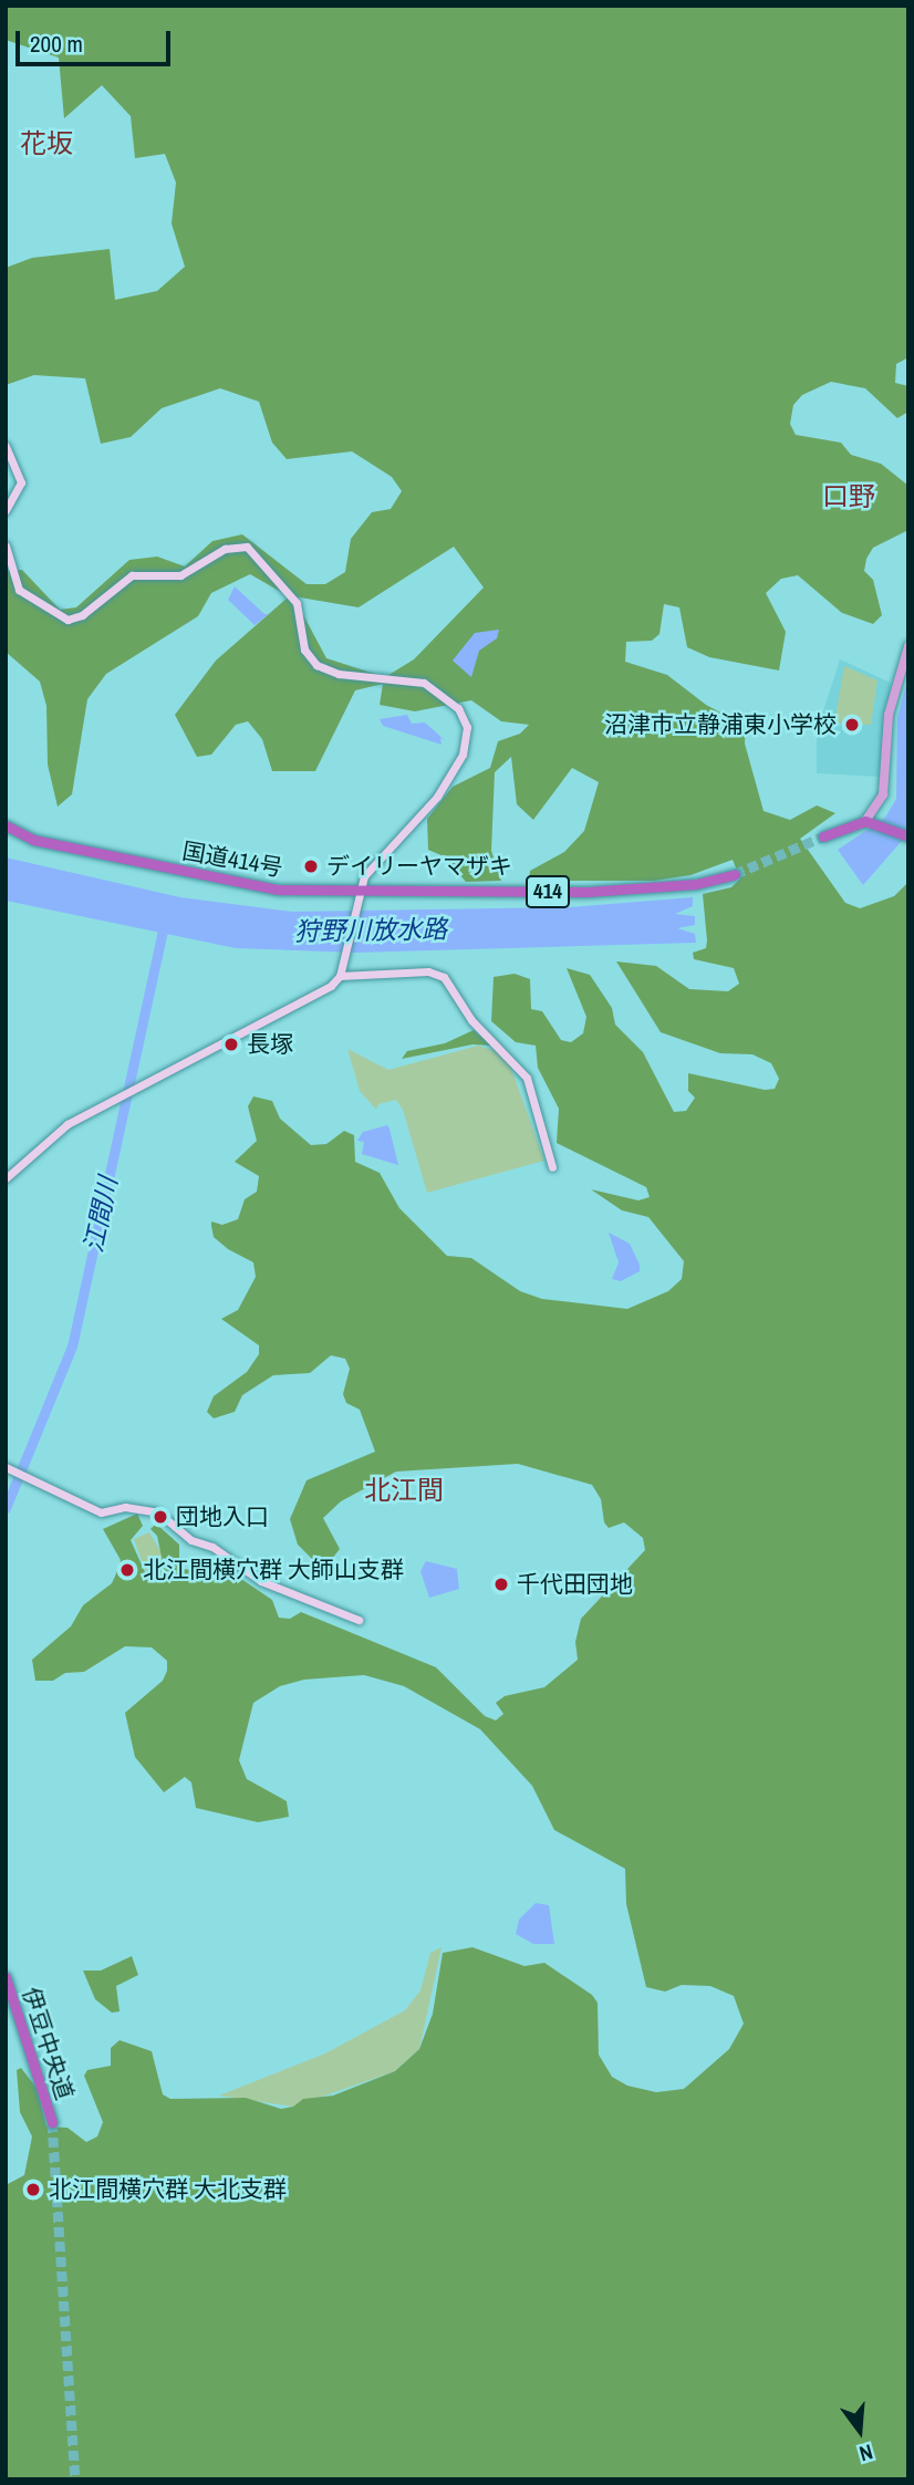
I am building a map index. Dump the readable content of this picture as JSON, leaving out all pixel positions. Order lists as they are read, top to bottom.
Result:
{
  "streets": {
    "highway": ["国道414号", "414", "伊豆中央道"]
  },
  "districts": ["花坂", "口野", "北江間"],
  "water": ["狩野川放水路", "江間川"],
  "places": [
    "沼津市立静浦東小学校",
    "デイリーヤマザキ",
    "長塚",
    "団地入口",
    "北江間横穴群 大師山支群",
    "千代田団地",
    "北江間横穴群 大北支群"
  ],
  "scale_bar": "200 m",
  "north": "bottom"
}
